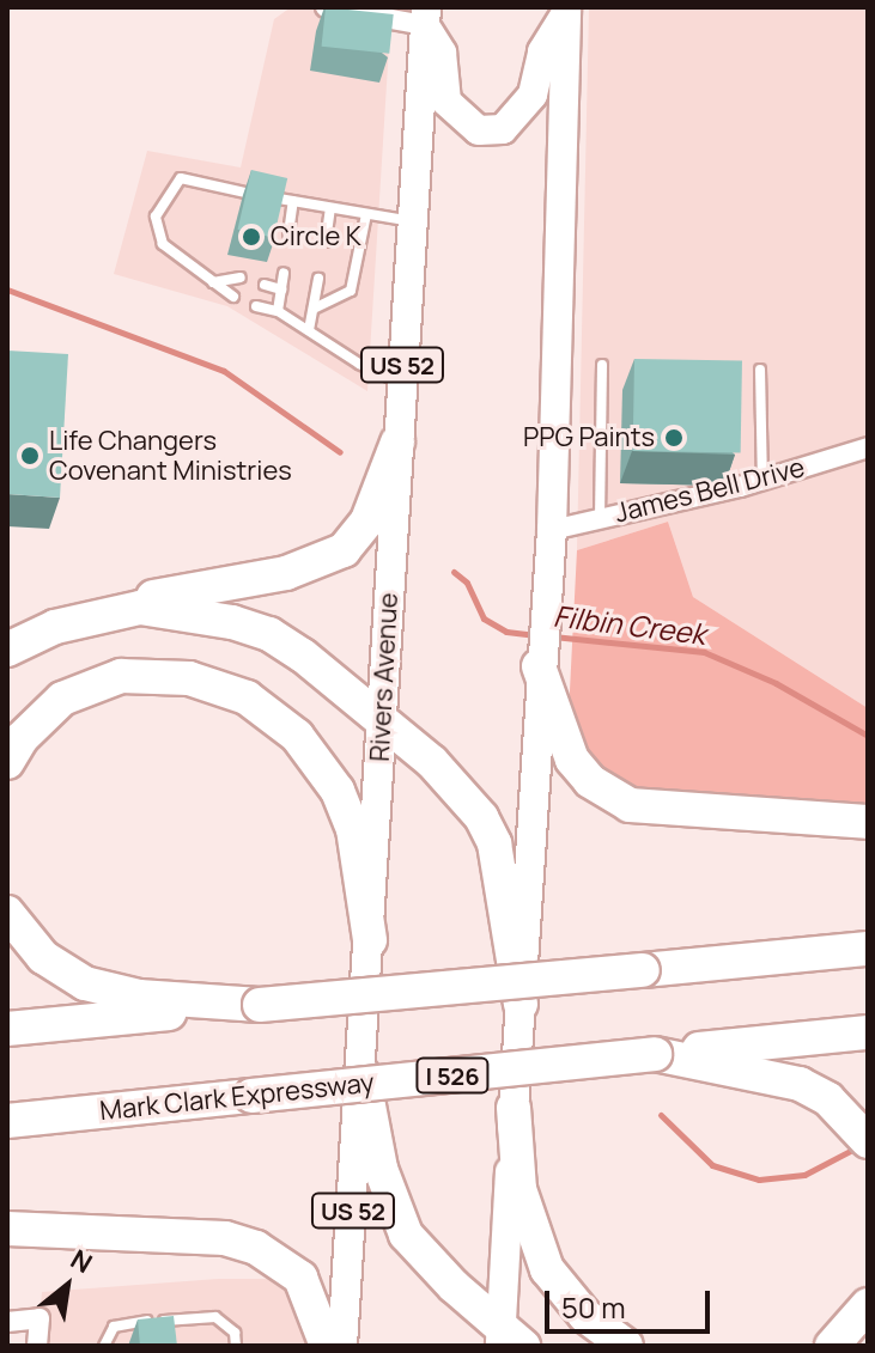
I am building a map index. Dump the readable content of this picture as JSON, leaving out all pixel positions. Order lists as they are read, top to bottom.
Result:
{
  "streets": {
    "highway": ["I 526", "Mark Clark Expressway"],
    "main road": ["US 52", "Rivers Avenue"],
    "street": ["James Bell Drive"]
  },
  "water": ["Filbin Creek"],
  "places": ["Circle K", "PPG Paints", "Life Changers Covenant Ministries"],
  "scale_bar": "50 m",
  "north": "top right"
}
